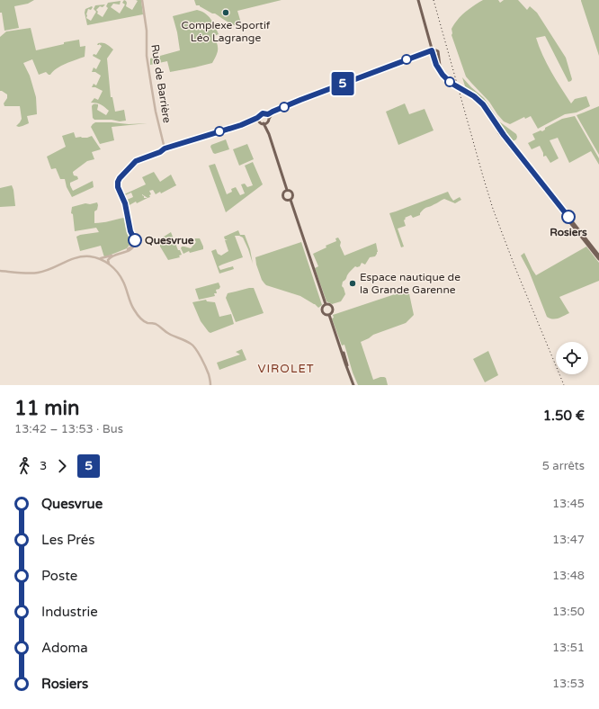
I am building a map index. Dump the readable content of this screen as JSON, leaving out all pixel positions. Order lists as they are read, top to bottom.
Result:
{
  "streets": {
    "street": ["Rue de Barrière"]
  },
  "districts": ["VIROLET"],
  "places": [
    "Complexe Sportif Léo Lagrange",
    "Rosiers",
    "Quesvrue",
    "Espace nautique de la Grande Garenne"
  ],
  "lines": ["bus line 5"],
  "page": {
    "on_map": "5",
    "heading": ["11 min", "13:42 – 13:53 · Bus", "1.50 €"],
    "legs": ["3", "5", "5 arrêts"],
    "list": [
      {
        "name": "Quesvrue",
        "value": "13:45"
      },
      {
        "name": "Les Prés",
        "value": "13:47"
      },
      {
        "name": "Poste",
        "value": "13:48"
      },
      {
        "name": "Industrie",
        "value": "13:50"
      },
      {
        "name": "Adoma",
        "value": "13:51"
      },
      {
        "name": "Rosiers",
        "value": "13:53"
      }
    ]
  }
}
